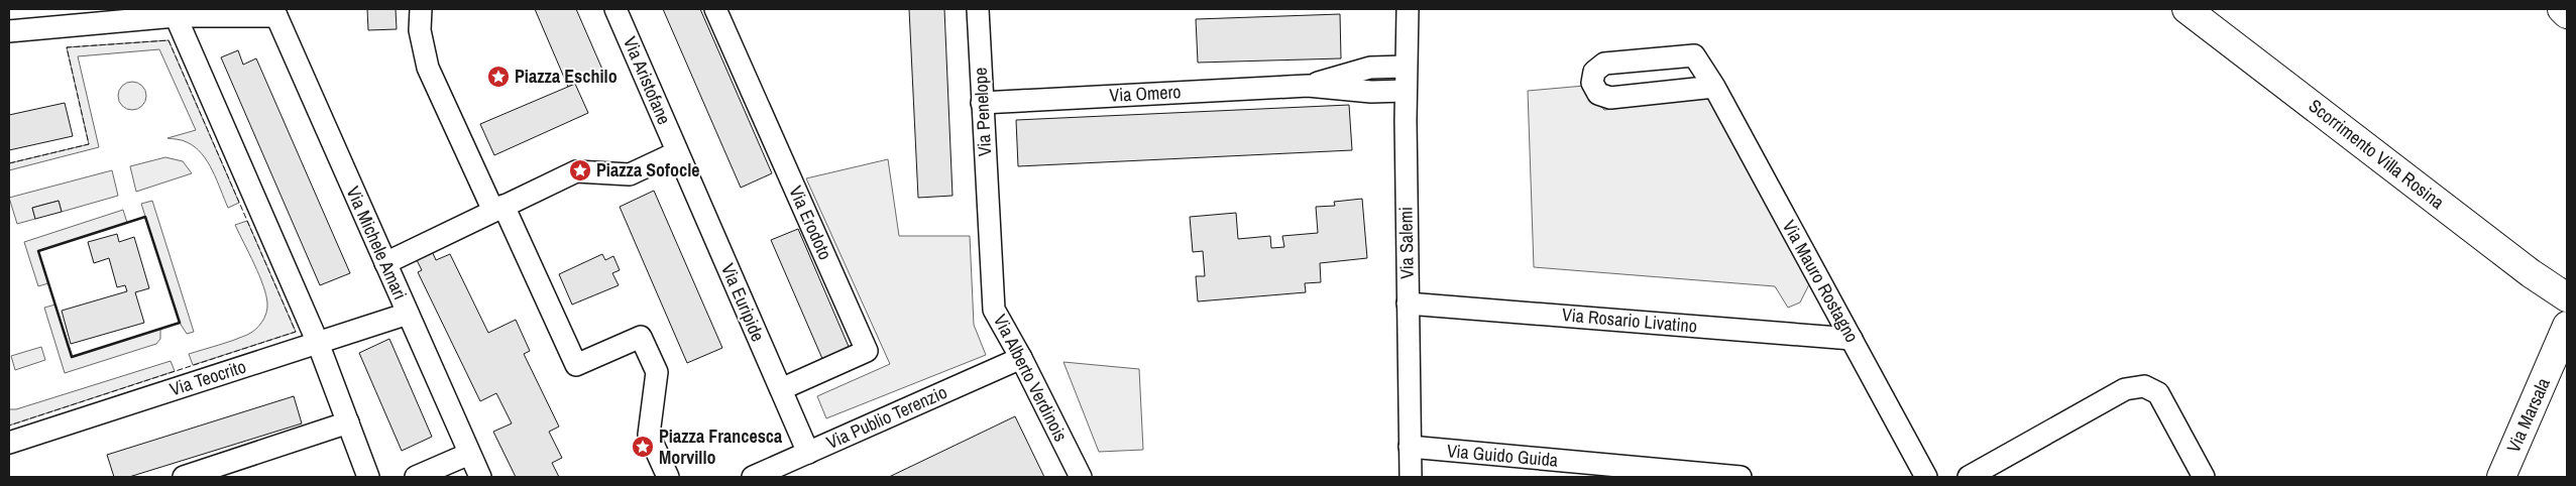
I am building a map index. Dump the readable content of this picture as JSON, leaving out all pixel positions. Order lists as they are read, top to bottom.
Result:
{
  "streets": {
    "main road": ["Scorrimento Villa Rosina", "Via Marsala"],
    "street": [
      "Via Aristofane",
      "Via Omero",
      "Via Penelope",
      "Via Erodoto",
      "Via Michele Amari",
      "Via Salemi",
      "Via Mauro Rostagno",
      "Via Euripide",
      "Via Rosario Livatino",
      "Via Teocrito",
      "Via Alberto Verdinois",
      "Via Publio Terenzio",
      "Via Guido Guida"
    ]
  },
  "crossings": [
    ["Via Aristofane", "Via Euripide"],
    ["Via Omero", "Via Penelope"],
    ["Via Penelope", "Via Alberto Verdinois"],
    ["Via Erodoto", "Via Euripide"],
    ["Via Michele Amari", "Via Teocrito"],
    ["Via Salemi", "Via Rosario Livatino"],
    ["Via Salemi", "Via Guido Guida"],
    ["Via Mauro Rostagno", "Via Rosario Livatino"],
    ["Via Euripide", "Via Publio Terenzio"],
    ["Via Alberto Verdinois", "Via Publio Terenzio"]
  ],
  "places": {
    "place": ["Piazza Eschilo", "Piazza Sofocle", "Piazza Francesca Morvillo"]
  }
}
